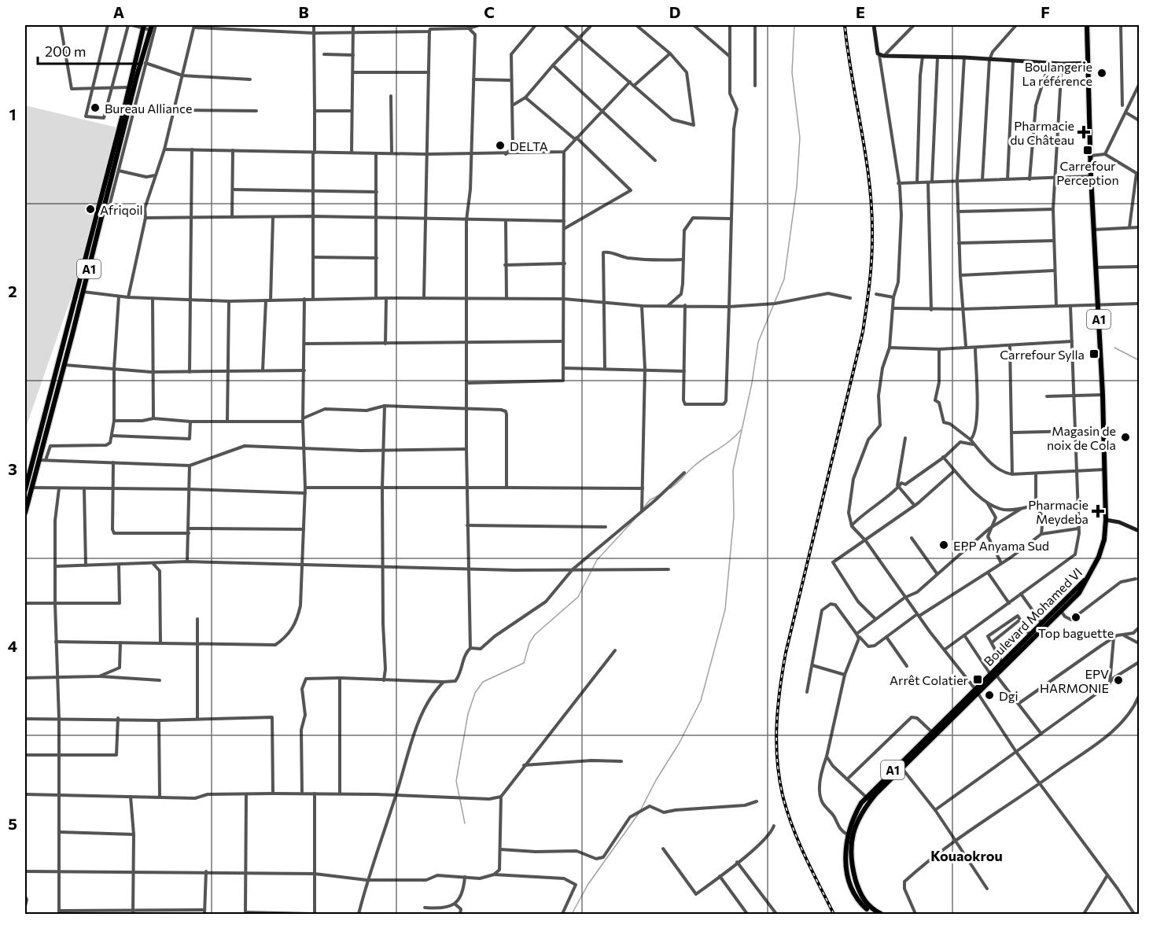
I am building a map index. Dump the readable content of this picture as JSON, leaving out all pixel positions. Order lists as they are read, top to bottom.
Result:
{
  "streets": {
    "main road": ["A1", "Boulevard Mohamed VI"]
  },
  "crossings": [
    ["A1", "Boulevard Mohamed VI"]
  ],
  "districts": ["Kouaokrou"],
  "places": {
    "other": [
      "Boulangerie La référence",
      "Bureau Alliance",
      "DELTA",
      "Afriqoil",
      "Magasin de noix de Cola",
      "EPP Anyama Sud",
      "Top baguette",
      "EPV HARMONIE",
      "Dgi"
    ],
    "health": ["Pharmacie du Château", "Pharmacie Meydeba"],
    "transit": ["Carrefour Perception", "Carrefour Sylla", "Arrêt Colatier"]
  },
  "scale_bar": "200 m",
  "grid": {
    "columns": [
      "A",
      "B",
      "C",
      "D",
      "E",
      "F"
    ],
    "rows": [
      "1",
      "2",
      "3",
      "4",
      "5"
    ]
  }
}
